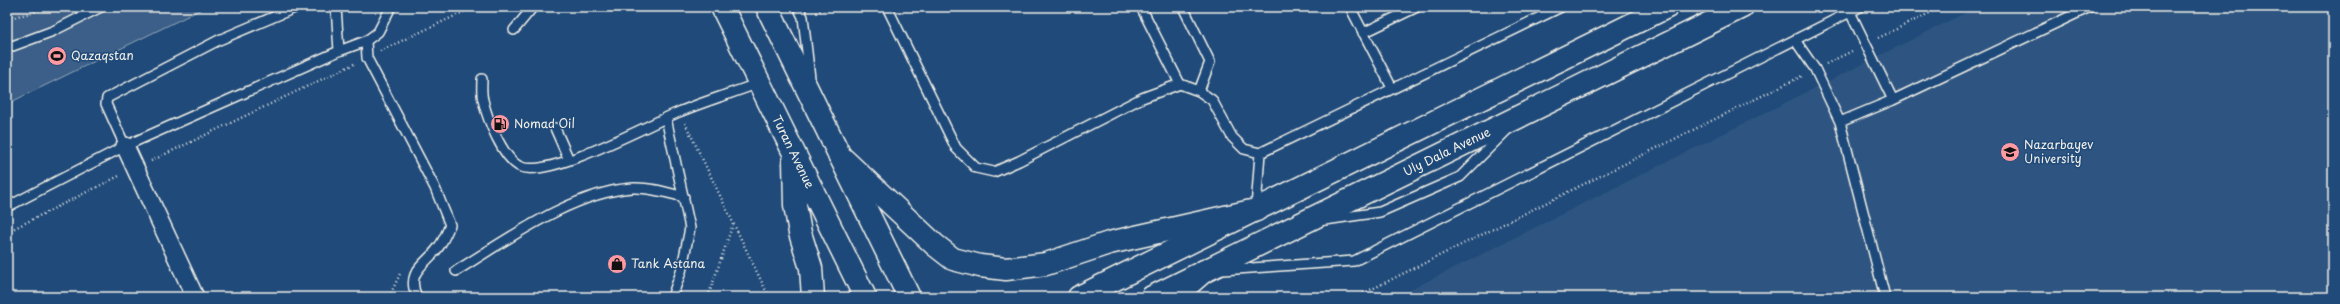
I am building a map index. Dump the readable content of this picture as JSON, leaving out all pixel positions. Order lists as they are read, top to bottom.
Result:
{
  "streets": {
    "main road": ["Turan Avenue", "Uly Dala Avenue"]
  },
  "places": {
    "sports": ["Qazaqstan"],
    "fuel station": ["Nomad Oil"],
    "school or university": ["Nazarbayev University"],
    "shop": ["Tank Astana"]
  }
}
